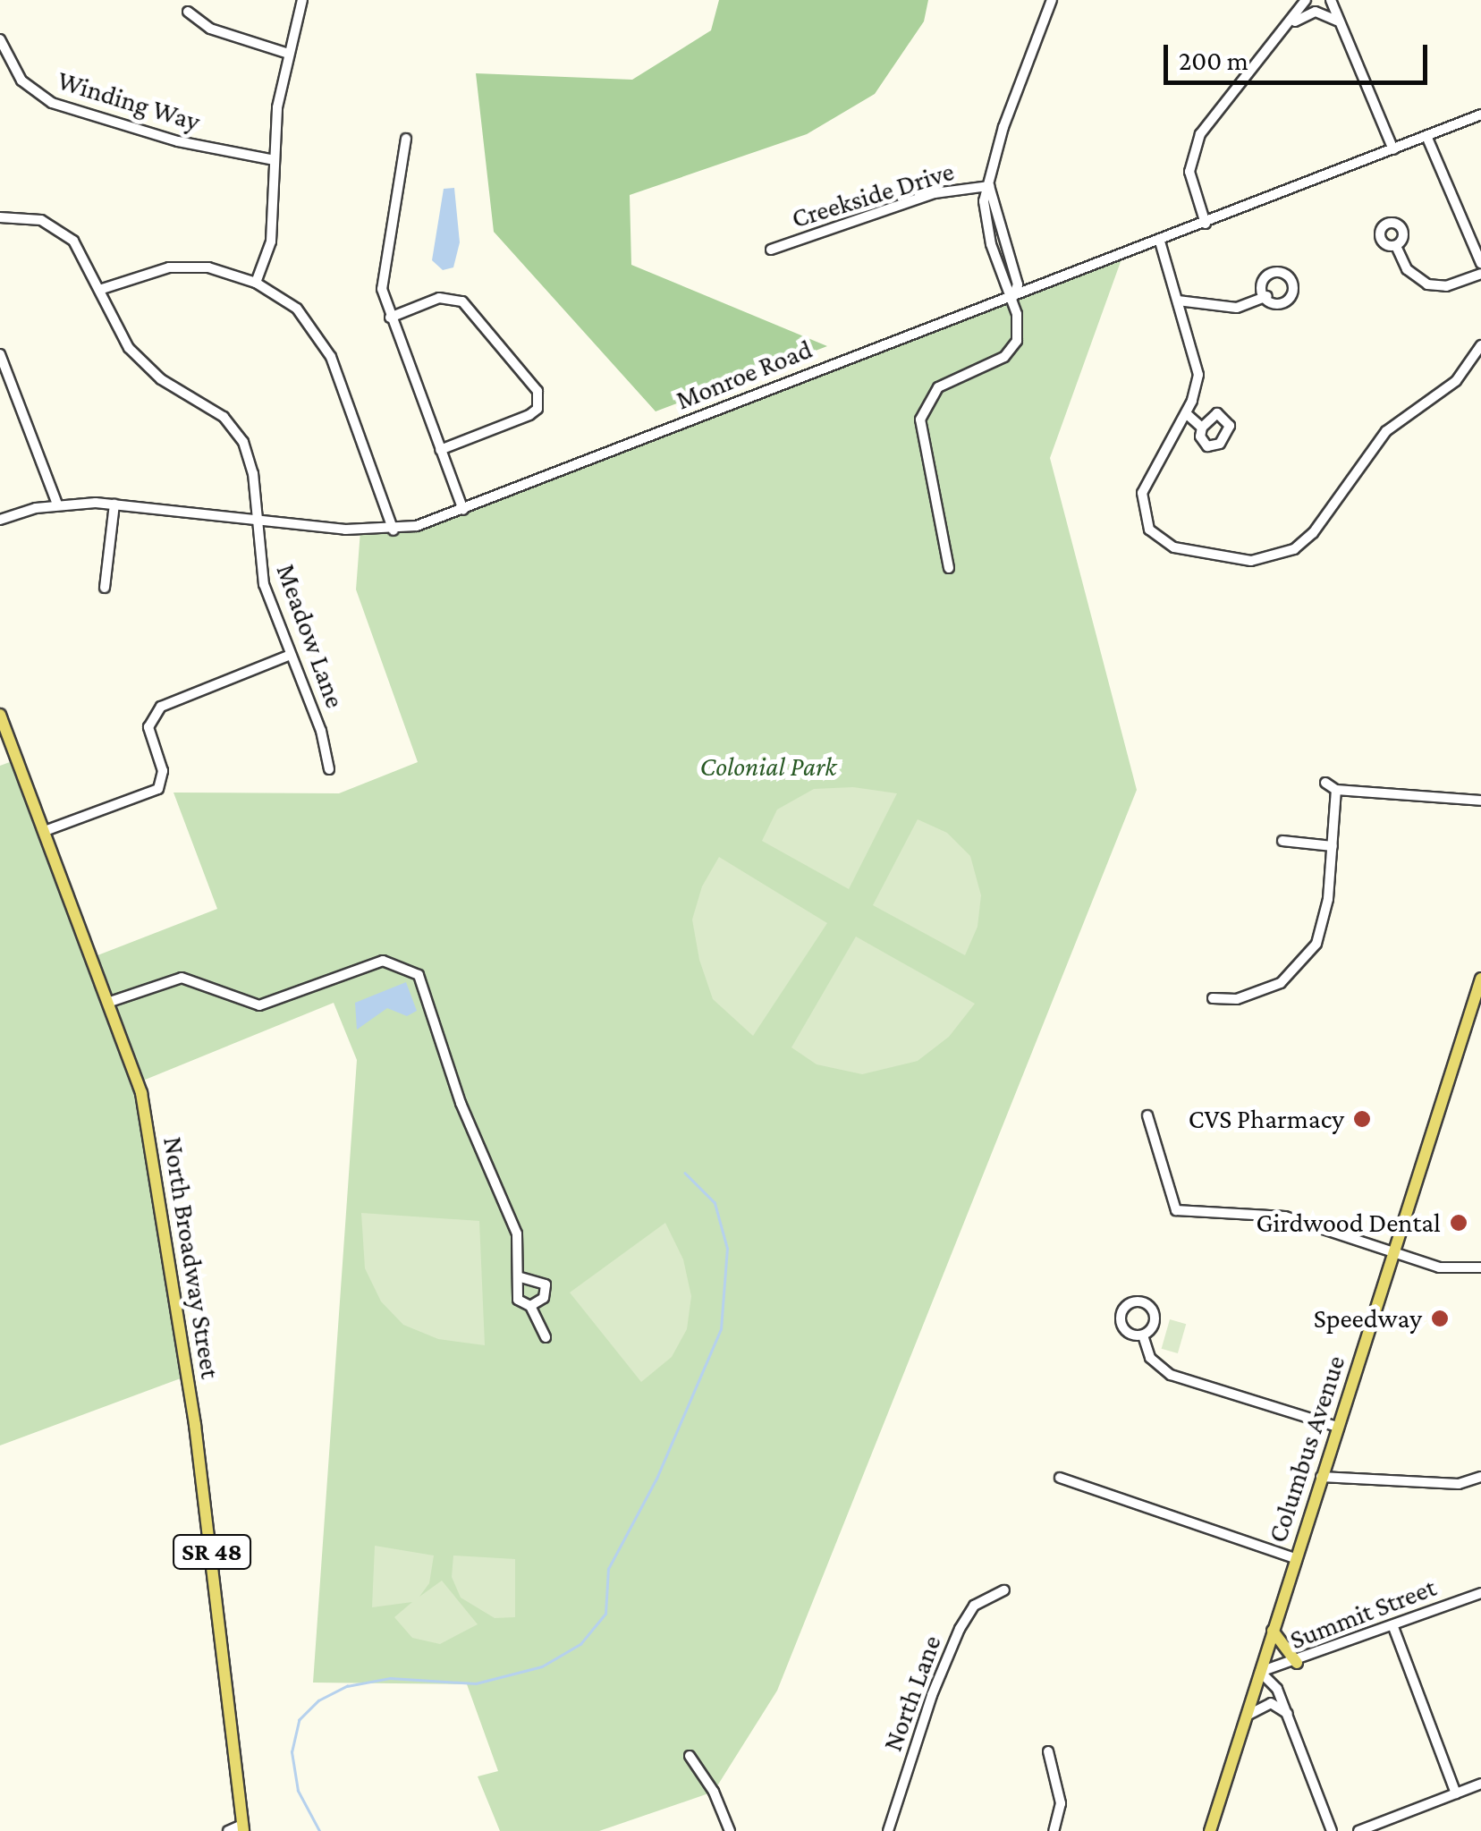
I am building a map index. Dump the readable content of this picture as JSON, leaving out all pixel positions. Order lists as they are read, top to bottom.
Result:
{
  "streets": {
    "main road": ["North Broadway Street", "Columbus Avenue", "SR 48"],
    "street": [
      "Winding Way",
      "Creekside Drive",
      "Monroe Road",
      "Meadow Lane",
      "Summit Street",
      "North Lane"
    ]
  },
  "crossings": [
    ["Monroe Road", "Meadow Lane"],
    ["Columbus Avenue", "Summit Street"]
  ],
  "parks": ["Colonial Park"],
  "places": ["CVS Pharmacy", "Girdwood Dental", "Speedway"],
  "scale_bar": "200 m"
}
